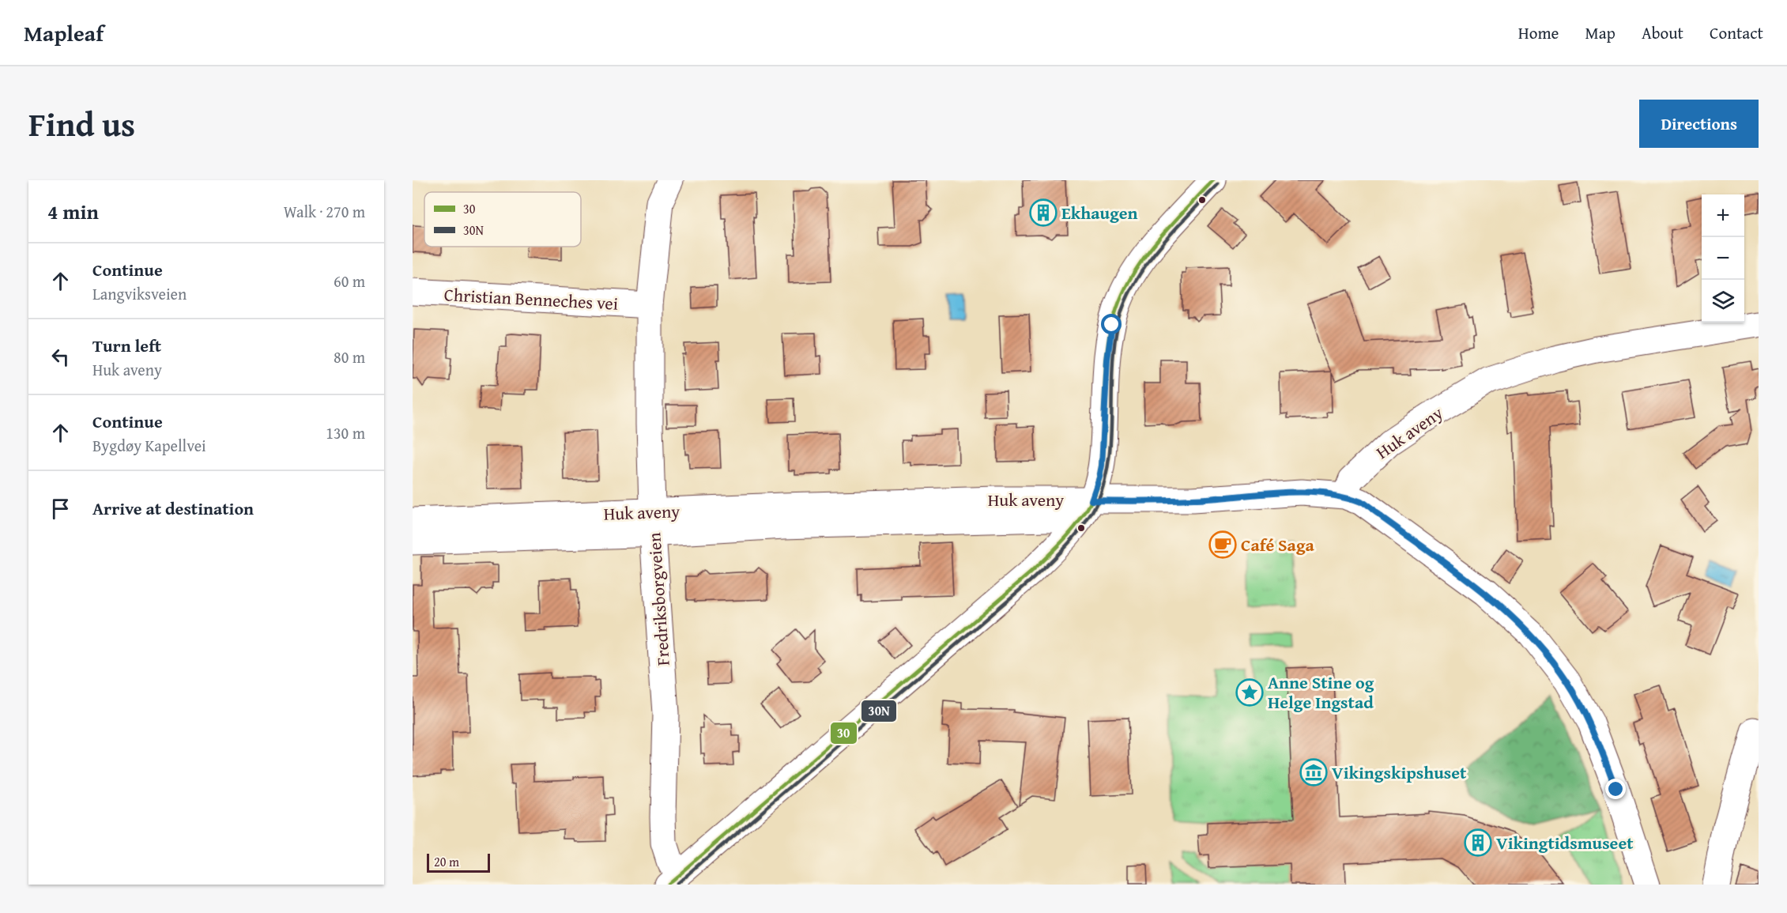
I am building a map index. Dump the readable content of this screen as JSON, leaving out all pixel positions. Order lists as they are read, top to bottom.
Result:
{
  "streets": {
    "street": ["Christian Benneches vei", "Huk aveny", "Fredriksborgveien"]
  },
  "crossings": [
    ["Christian Benneches vei", "Fredriksborgveien"],
    ["Huk aveny", "Fredriksborgveien"]
  ],
  "places": {
    "building": ["Ekhaugen", "Vikingtidsmuseet"],
    "cafe": ["Café Saga"],
    "place": ["Anne Stine og Helge Ingstad"],
    "museum": ["Vikingskipshuset"]
  },
  "lines": ["transit line 30", "transit line 30N"],
  "legend": ["30", "30N"],
  "scale_bar": "20 m",
  "page": {
    "header": "Mapleaf",
    "nav": [
      "Home",
      "Map",
      "About",
      "Contact"
    ],
    "title": "Find us",
    "buttons": "Directions",
    "heading": ["4 min", "Walk · 270 m"],
    "map_buttons": ["+", "−"],
    "list": [
      ["Continue", "Langviksveien", "60 m"],
      ["Turn left", "Huk aveny", "80 m"],
      ["Continue", "Bygdøy Kapellvei", "130 m"],
      "Arrive at destination"
    ],
    "scale": "20 m"
  }
}
